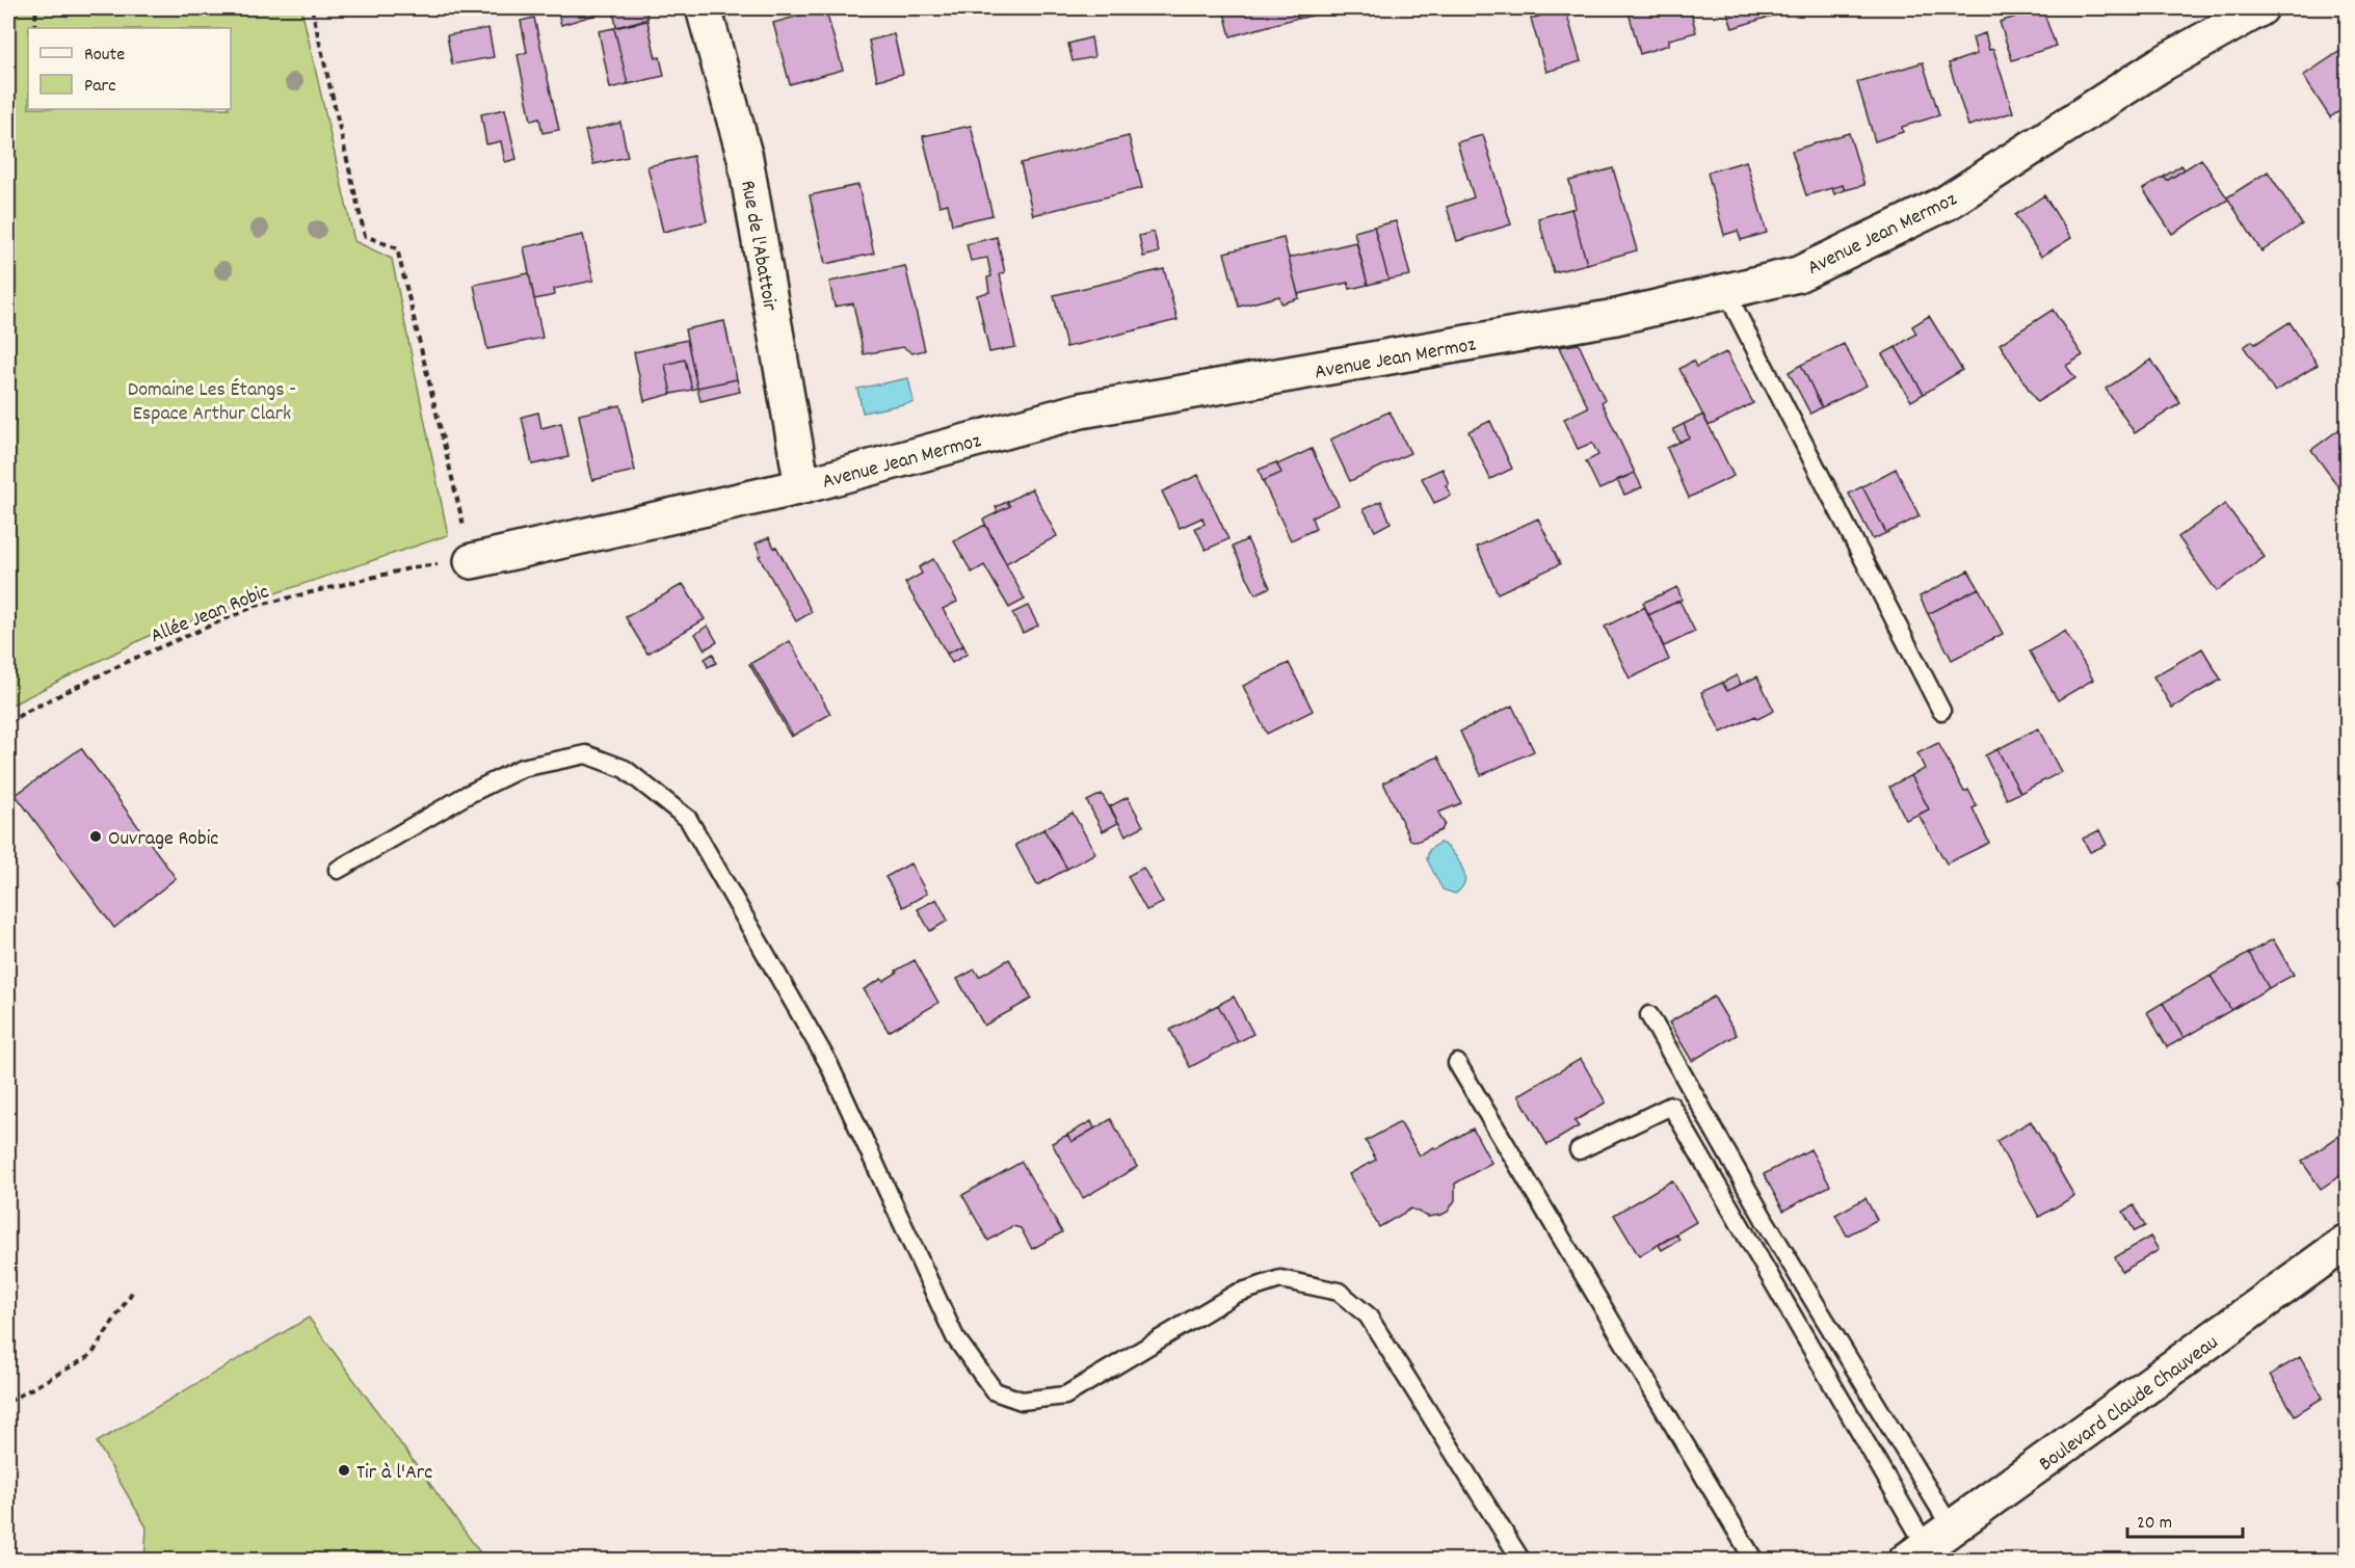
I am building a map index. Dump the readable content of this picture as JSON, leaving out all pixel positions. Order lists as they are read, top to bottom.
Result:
{
  "streets": {
    "street": ["Avenue Jean Mermoz", "Rue de l'Abattoir", "Boulevard Claude Chauveau"],
    "path": ["Allée Jean Robic"]
  },
  "crossings": [
    ["Avenue Jean Mermoz", "Rue de l'Abattoir"],
    ["Avenue Jean Mermoz", "Allée Jean Robic"]
  ],
  "parks": ["Domaine Les Étangs - Espace Arthur Clark"],
  "places": ["Ouvrage Robic", "Tir à l'Arc"],
  "legend": ["Route", "Parc"],
  "scale_bar": "20 m"
}
